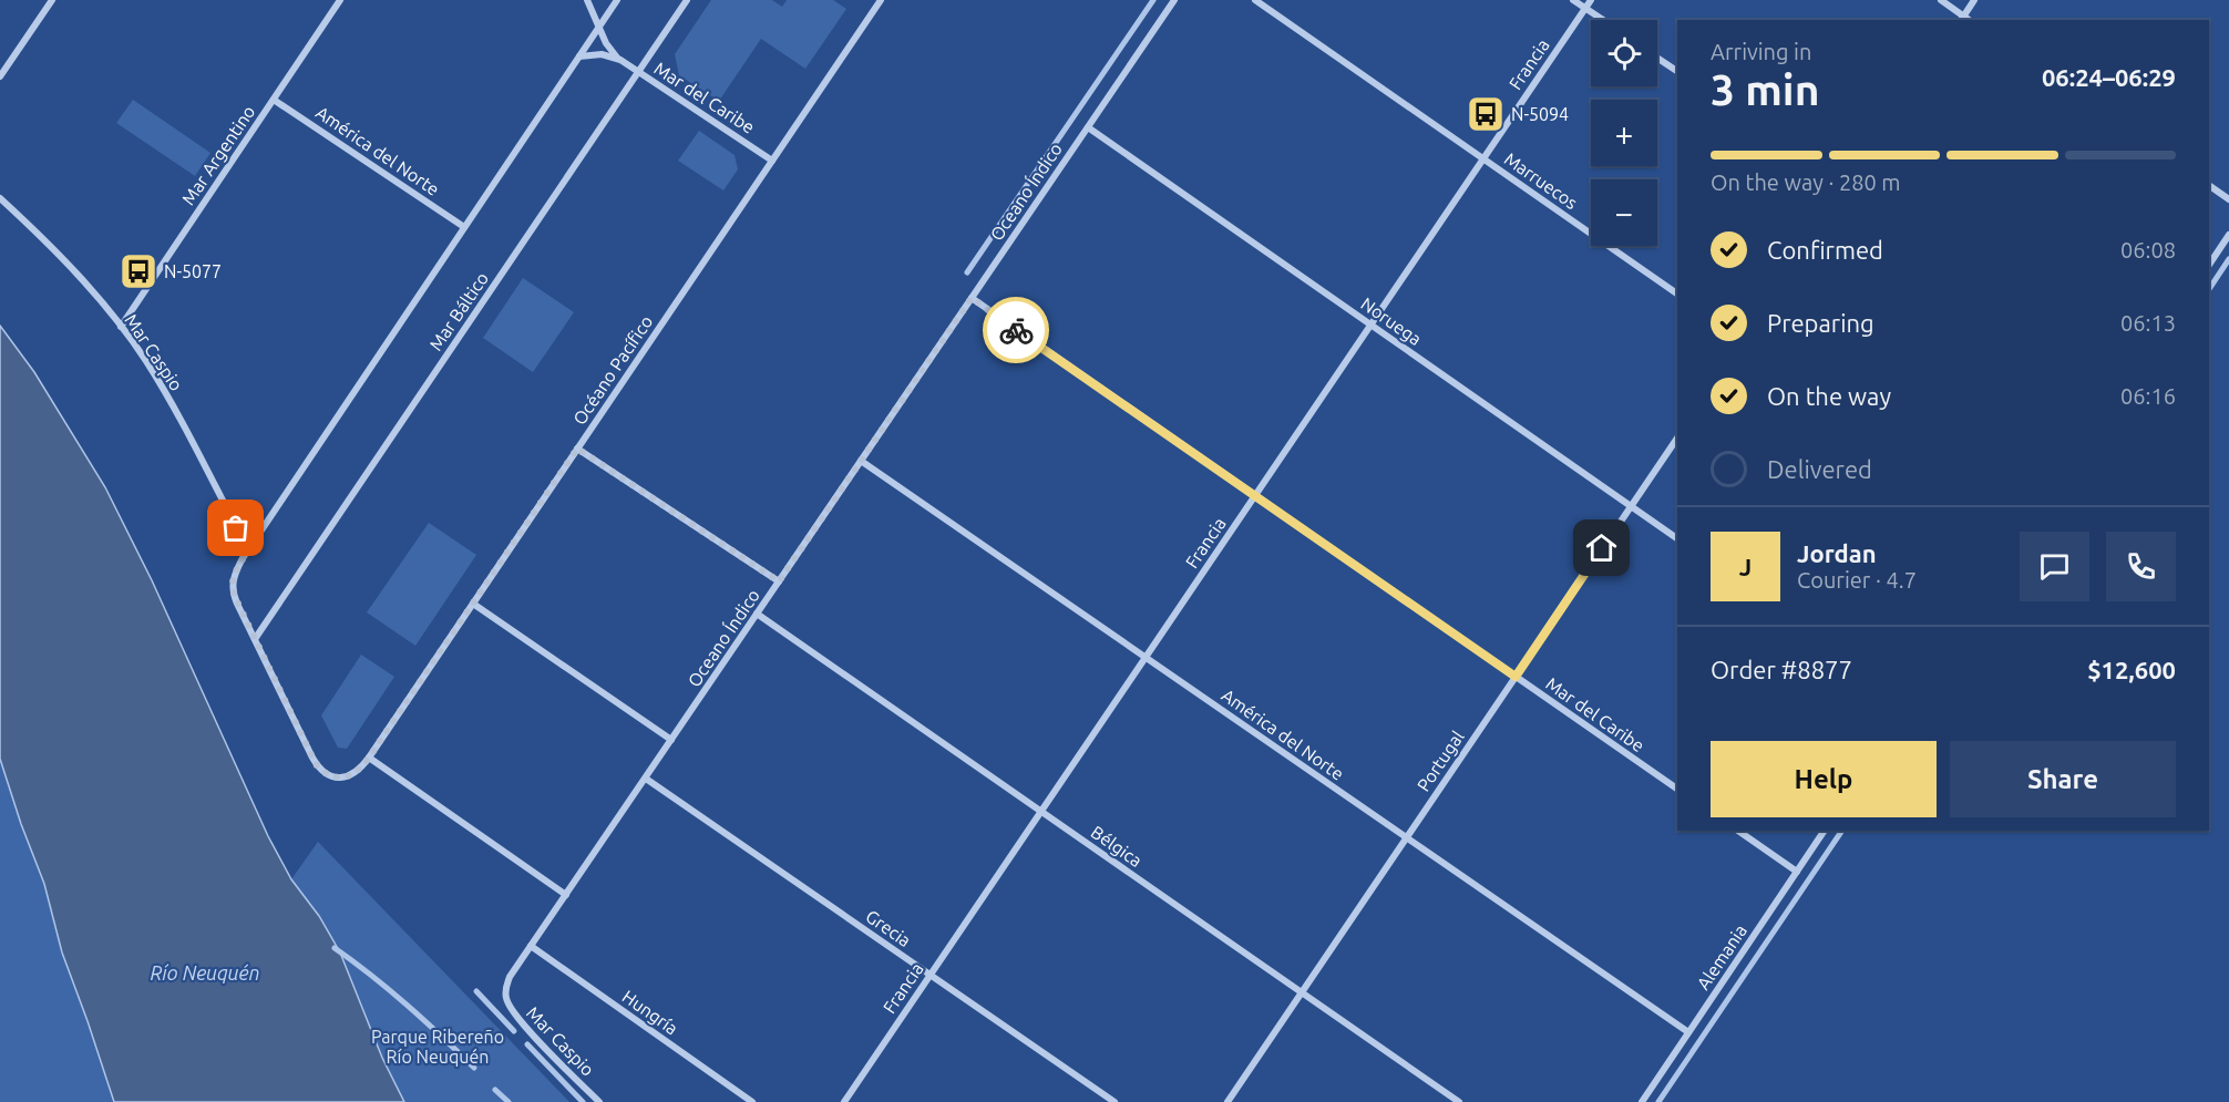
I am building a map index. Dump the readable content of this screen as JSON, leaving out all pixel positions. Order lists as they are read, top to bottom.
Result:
{
  "streets": {
    "street": [
      "Francia",
      "Mar del Caribe",
      "América del Norte",
      "Mar Argentino",
      "Marruecos",
      "Oceano Índico",
      "Mar Báltico",
      "Noruega",
      "Mar Caspio",
      "Océano Pacífico",
      "Portugal",
      "Bélgica",
      "Grecia",
      "Alemania",
      "Hungría"
    ]
  },
  "crossings": [
    ["Francia", "Mar del Caribe"],
    ["Francia", "América del Norte"],
    ["Francia", "Marruecos"],
    ["Francia", "Noruega"],
    ["Francia", "Bélgica"],
    ["Francia", "Grecia"],
    ["Mar del Caribe", "Oceano Índico"],
    ["Mar del Caribe", "Mar Báltico"],
    ["Mar del Caribe", "Océano Pacífico"],
    ["Mar del Caribe", "Portugal"],
    ["América del Norte", "Mar Argentino"],
    ["América del Norte", "Oceano Índico"],
    ["América del Norte", "Portugal"],
    ["América del Norte", "Alemania"],
    ["Mar Argentino", "Mar Caspio"],
    ["Oceano Índico", "Noruega"],
    ["Oceano Índico", "Mar Caspio"],
    ["Oceano Índico", "Bélgica"],
    ["Oceano Índico", "Grecia"],
    ["Oceano Índico", "Hungría"],
    ["Mar Báltico", "Océano Pacífico"],
    ["Noruega", "Portugal"],
    ["Portugal", "Bélgica"]
  ],
  "water": ["Río Neuquén"],
  "parks": ["Parque Ribereño Río Neuquén"],
  "places": {
    "bus stop": ["N-5094", "N-5077"]
  },
  "page": {
    "map_buttons": ["+", "−"],
    "heading": ["3 min", "Arriving in", "06:24–06:29"],
    "panel": [
      "Jordan",
      "Courier · 4.7",
      "Order #8877",
      "$12,600"
    ],
    "bar": "On the way · 280 m",
    "list": [
      ["Confirmed", "06:08"],
      ["Preparing", "06:13"],
      ["On the way", "06:16"],
      "Delivered"
    ],
    "round": "J",
    "buttons": ["Help", "Share"]
  }
}
